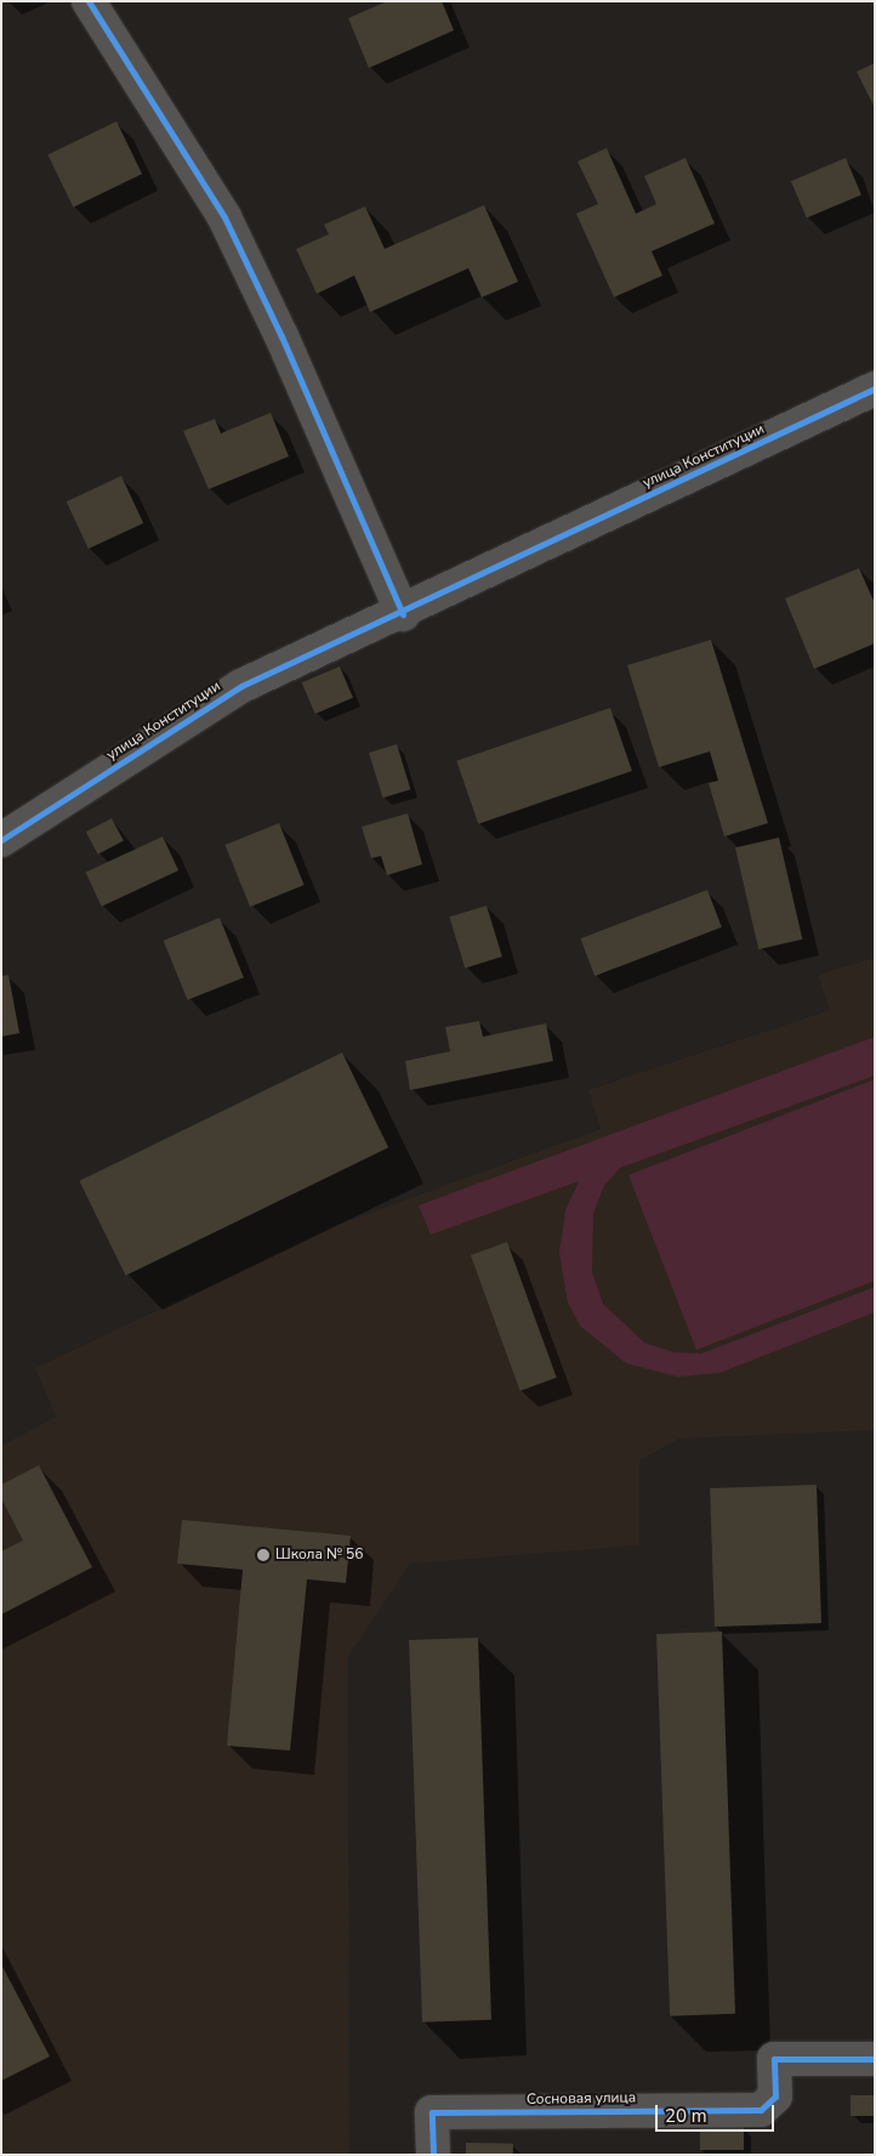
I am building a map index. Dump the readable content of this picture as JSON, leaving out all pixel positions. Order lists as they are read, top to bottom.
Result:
{
  "streets": {
    "street": ["улица Конституции", "Сосновая улица"]
  },
  "places": ["Школа № 56"],
  "scale_bar": "20 m"
}
